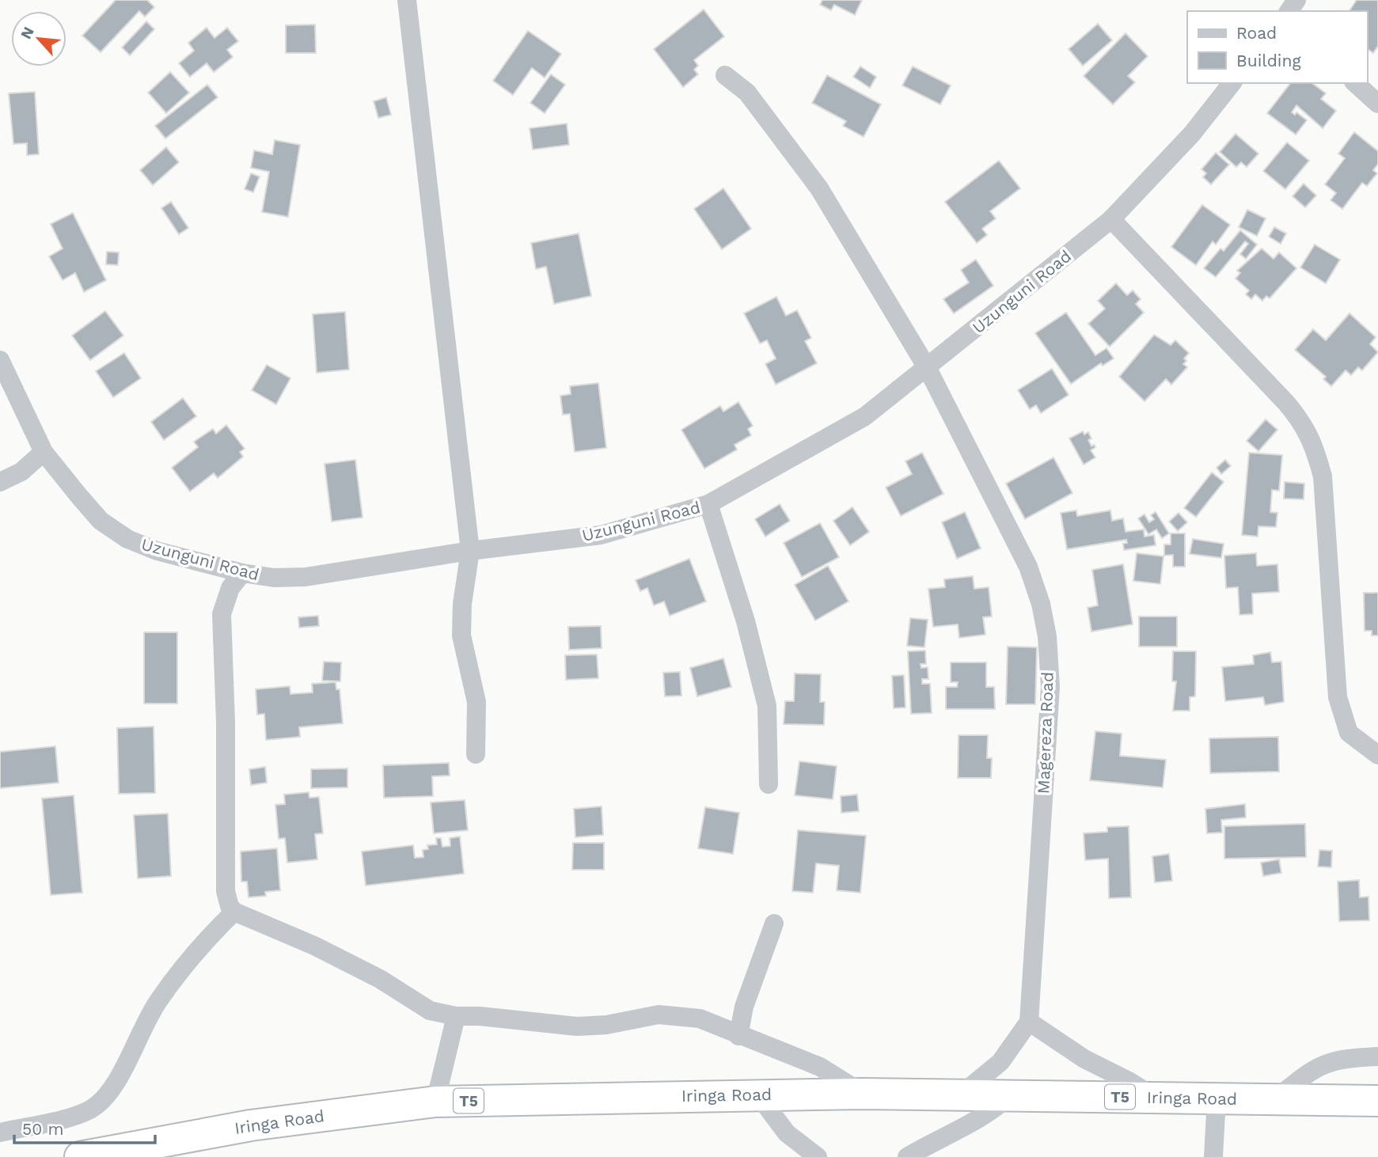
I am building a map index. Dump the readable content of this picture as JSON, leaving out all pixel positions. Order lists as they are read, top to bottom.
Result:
{
  "streets": {
    "highway": ["Iringa Road", "T5"],
    "street": ["Uzunguni Road", "Magereza Road"]
  },
  "crossings": [
    ["Uzunguni Road", "Magereza Road"]
  ],
  "legend": ["Road", "Building"],
  "scale_bar": "50 m",
  "north": "top left"
}
